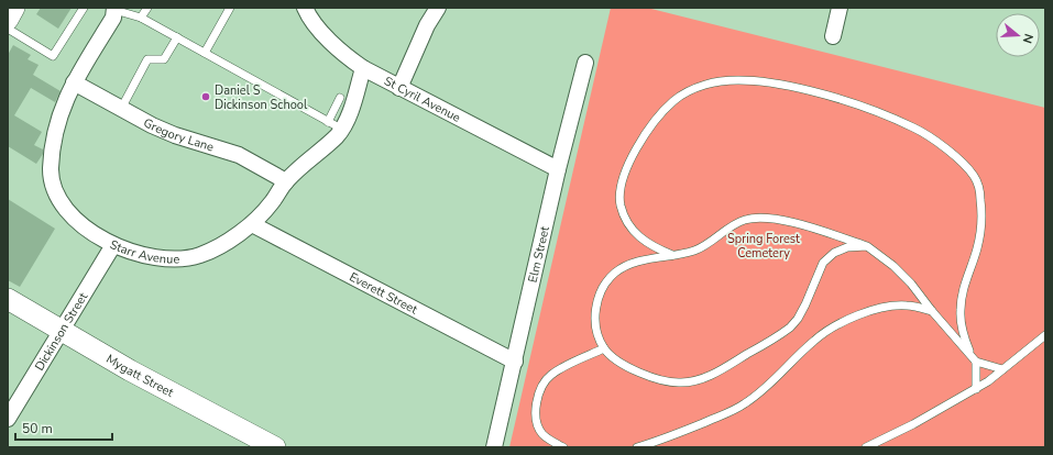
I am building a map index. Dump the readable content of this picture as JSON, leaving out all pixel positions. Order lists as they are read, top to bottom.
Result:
{
  "streets": {
    "street": [
      "St Cyril Avenue",
      "Gregory Lane",
      "Starr Avenue",
      "Elm Street",
      "Everett Street",
      "Dickinson Street",
      "Mygatt Street"
    ]
  },
  "crossings": [
    ["St Cyril Avenue", "Starr Avenue"],
    ["St Cyril Avenue", "Elm Street"],
    ["Gregory Lane", "Starr Avenue"],
    ["Starr Avenue", "Everett Street"],
    ["Starr Avenue", "Dickinson Street"],
    ["Elm Street", "Everett Street"],
    ["Dickinson Street", "Mygatt Street"]
  ],
  "parks": ["Spring Forest Cemetery"],
  "places": ["Daniel S Dickinson School"],
  "scale_bar": "50 m",
  "north": "right"
}
